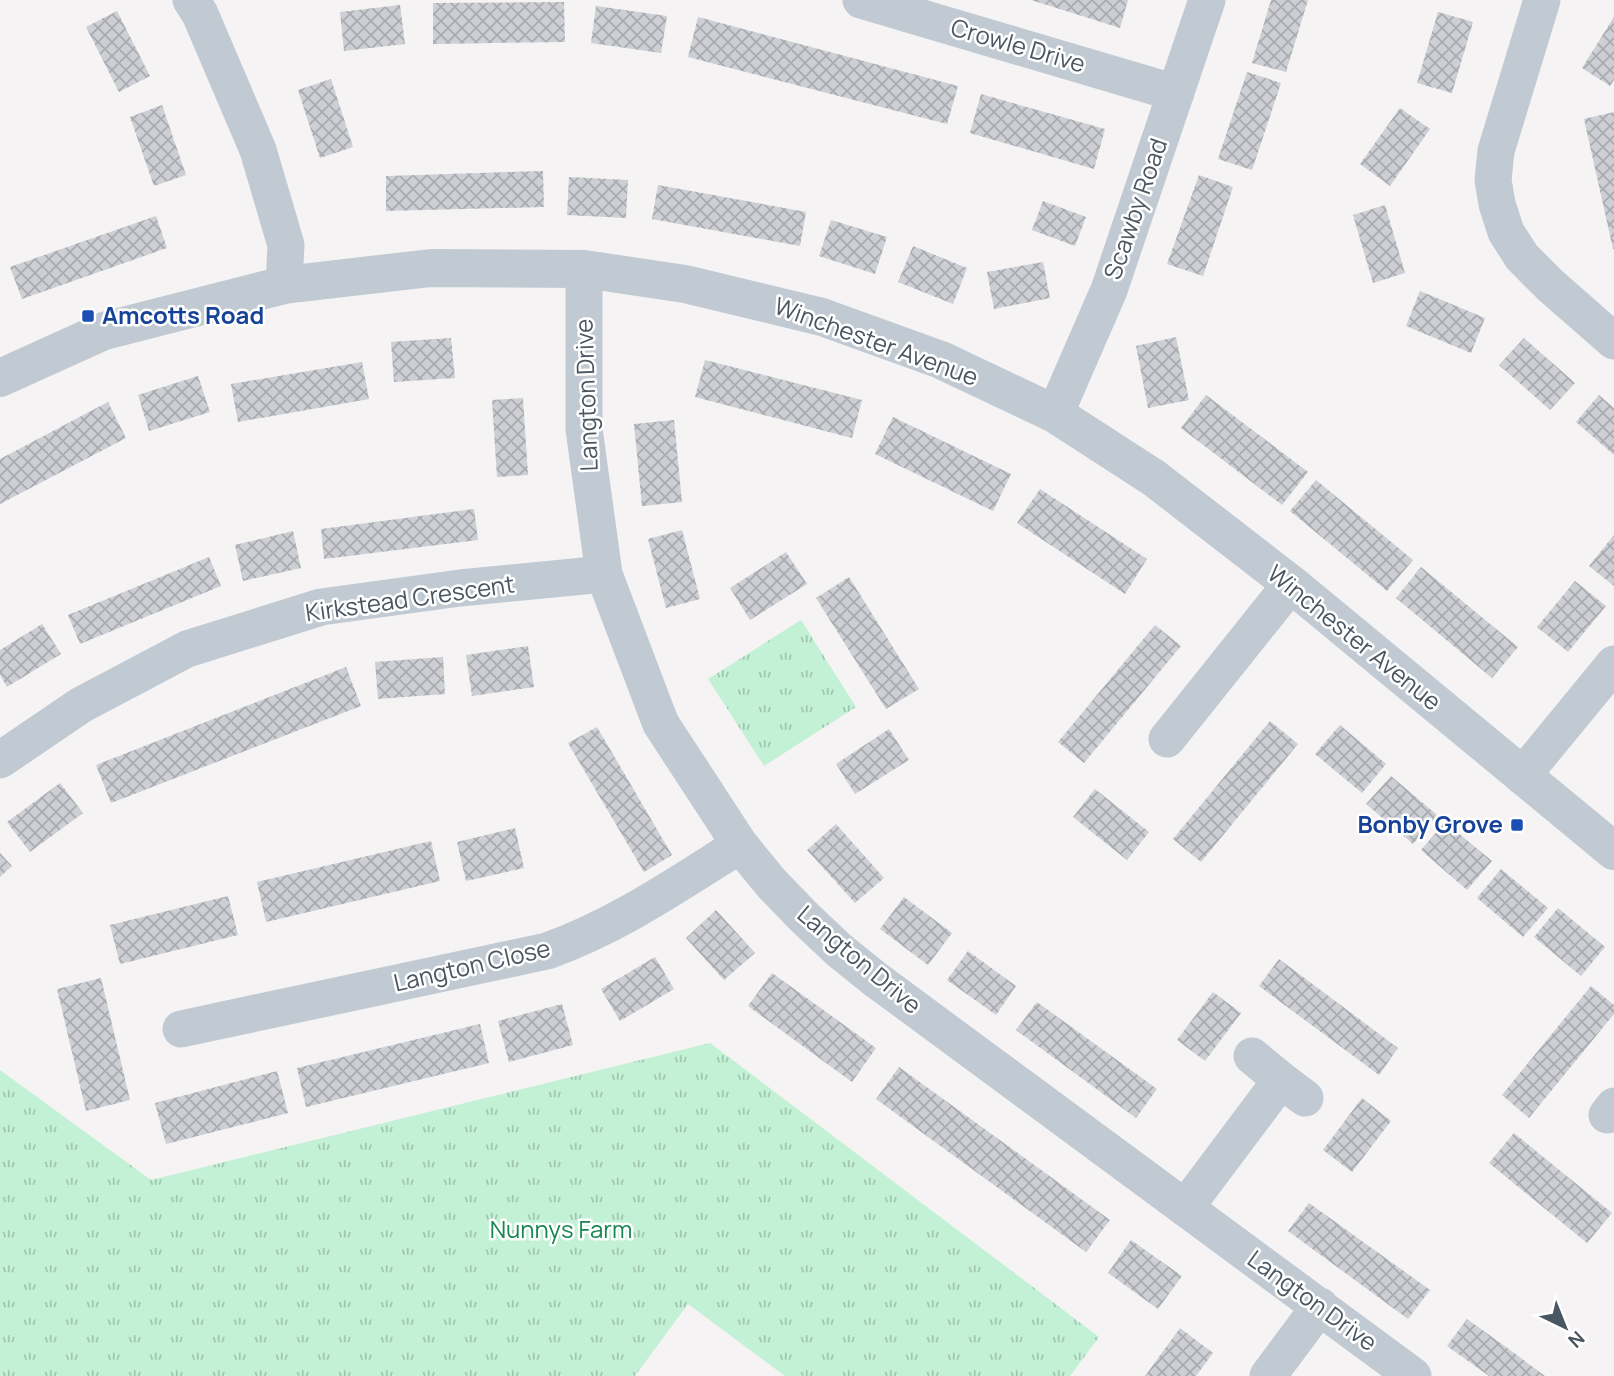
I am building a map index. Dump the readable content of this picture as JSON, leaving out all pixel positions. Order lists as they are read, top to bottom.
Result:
{
  "streets": {
    "street": [
      "Crowle Drive",
      "Scawby Road",
      "Winchester Avenue",
      "Langton Drive",
      "Kirkstead Crescent",
      "Langton Close"
    ]
  },
  "crossings": [
    ["Crowle Drive", "Scawby Road"],
    ["Scawby Road", "Winchester Avenue"],
    ["Winchester Avenue", "Langton Drive"],
    ["Langton Drive", "Kirkstead Crescent"],
    ["Langton Drive", "Langton Close"]
  ],
  "parks": ["Nunnys Farm"],
  "places": {
    "transit": ["Amcotts Road", "Bonby Grove"]
  },
  "north": "bottom right"
}
